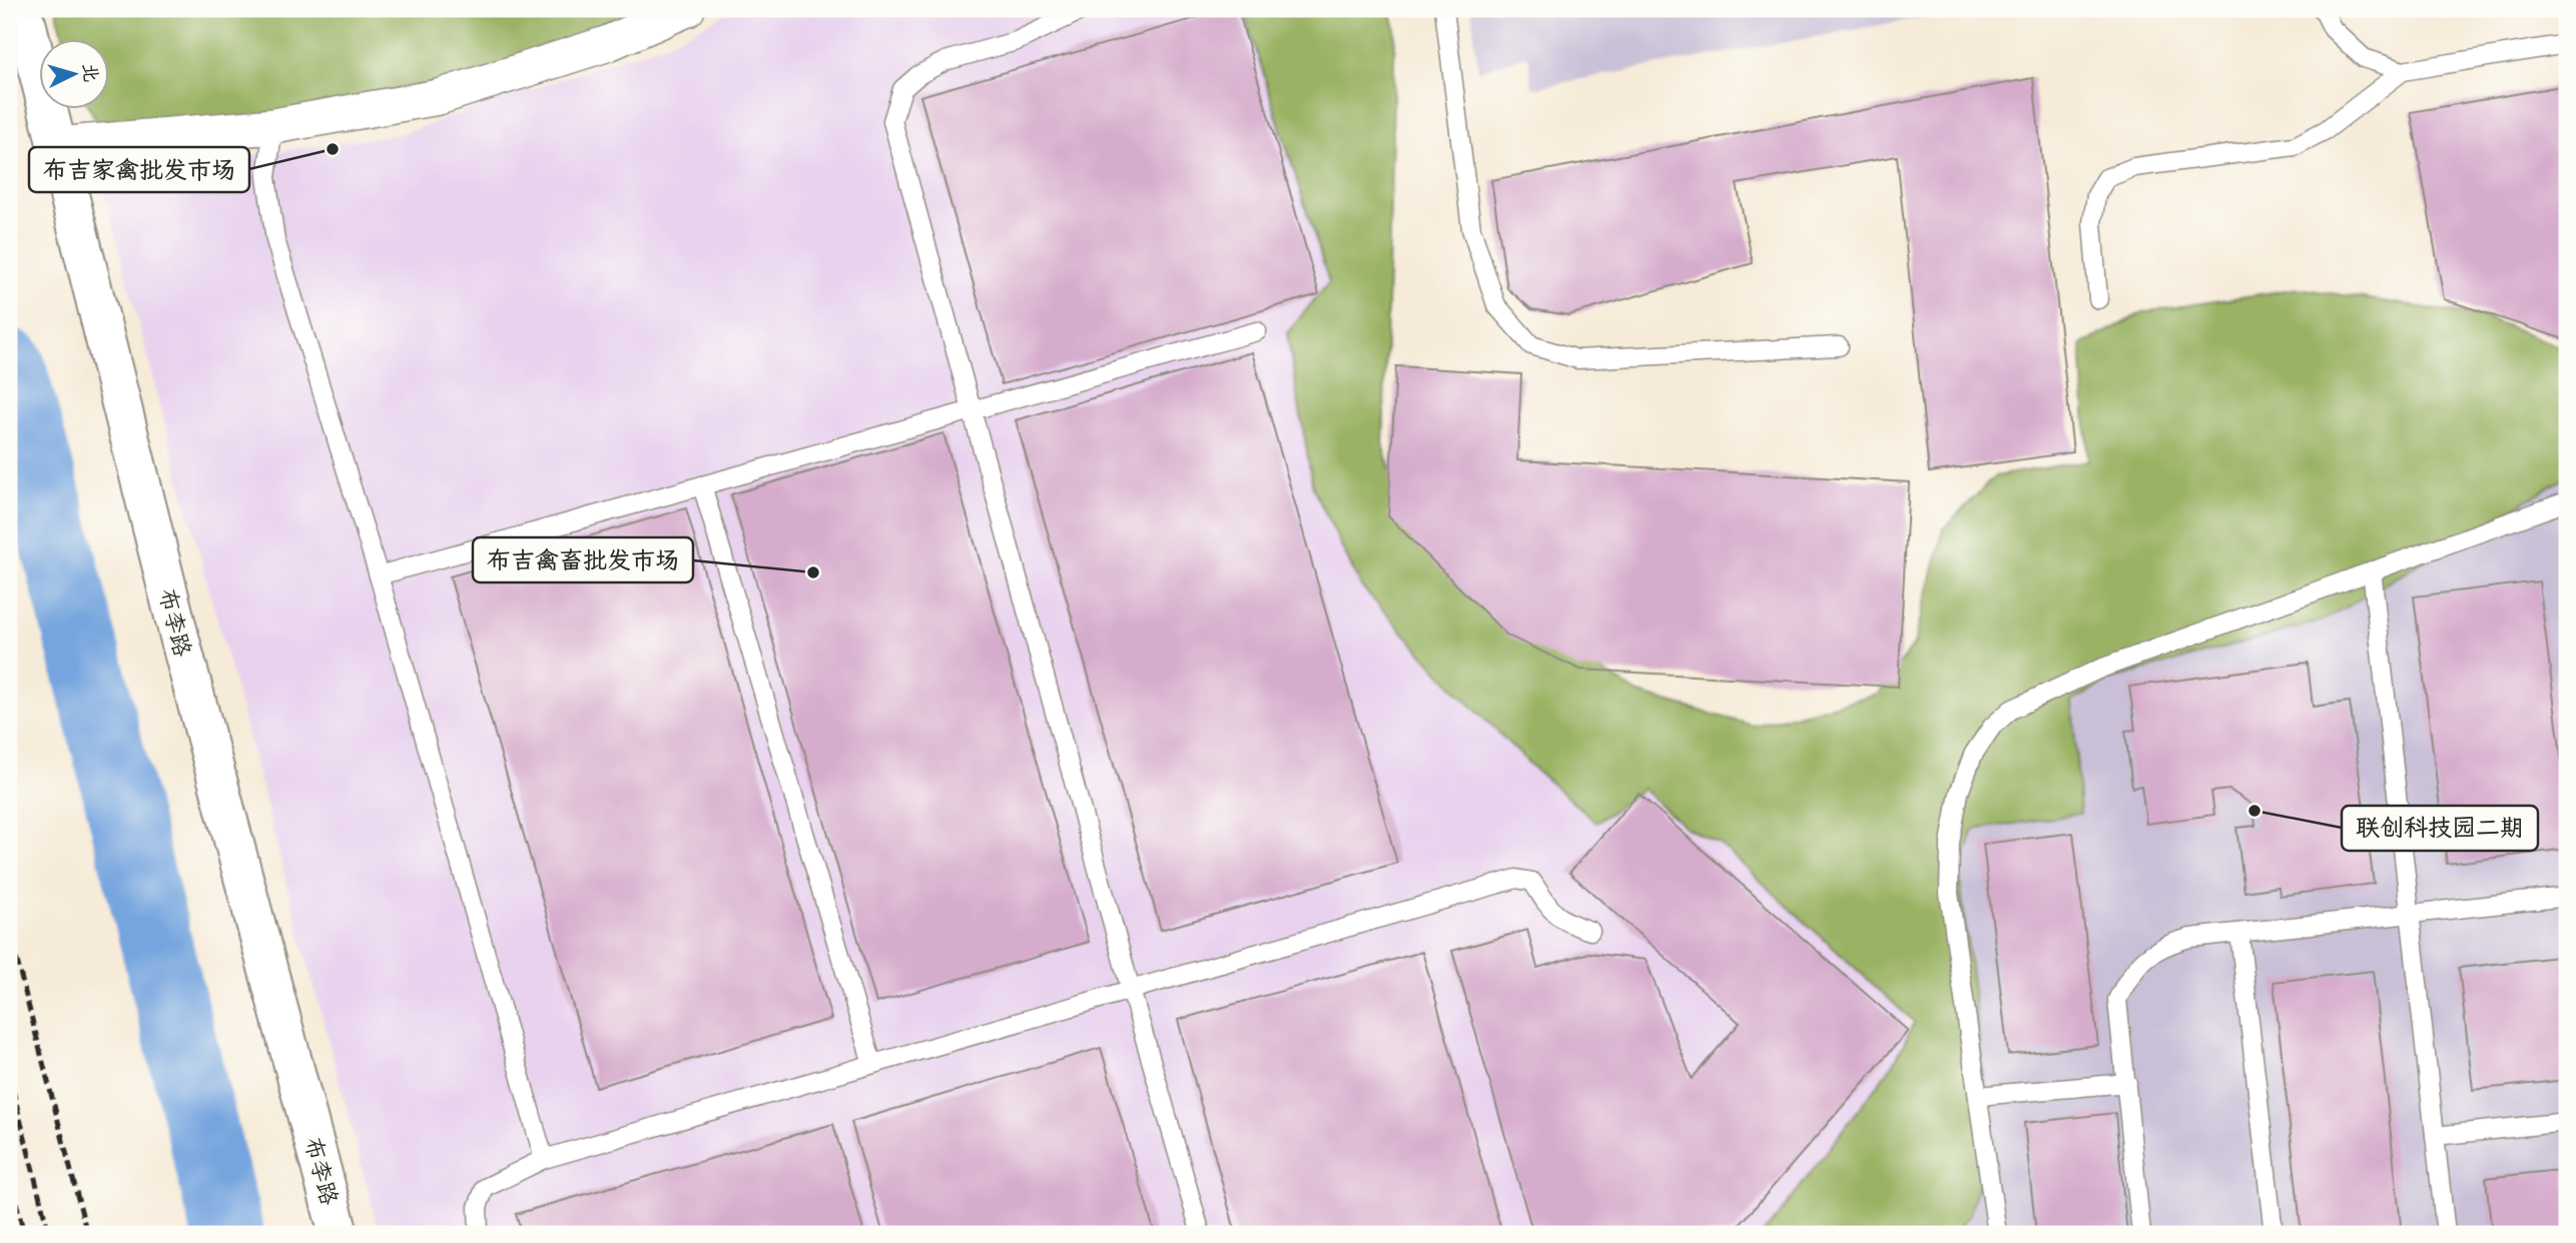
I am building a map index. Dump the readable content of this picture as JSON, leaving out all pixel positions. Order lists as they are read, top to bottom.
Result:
{
  "streets": {
    "main road": ["布李路"]
  },
  "places": ["布吉家禽批发市场", "布吉禽畜批发市场", "联创科技园二期"],
  "north": "right"
}
